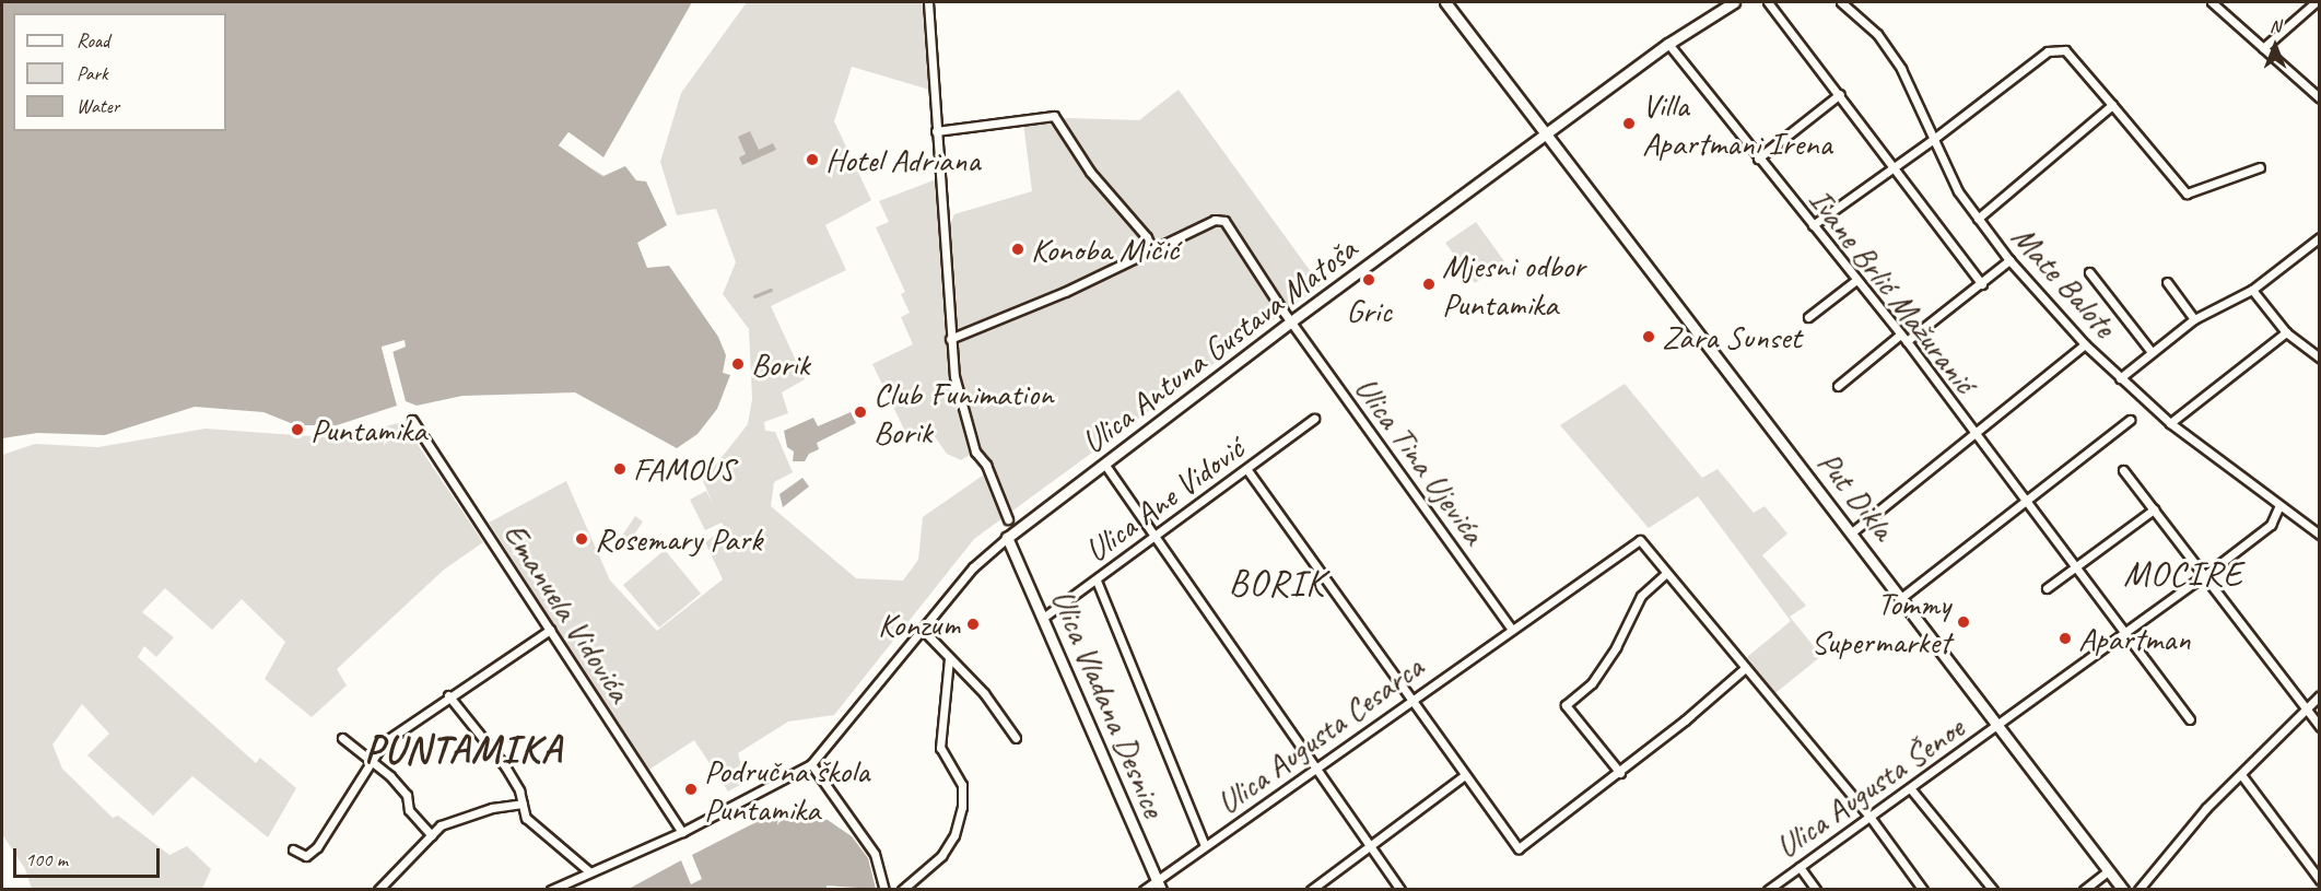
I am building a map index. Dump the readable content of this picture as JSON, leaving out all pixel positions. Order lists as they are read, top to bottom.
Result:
{
  "streets": {
    "street": [
      "Mate Balote",
      "Ivane Brlić Mažuranić",
      "Ulica Antuna Gustava Matoša",
      "Ulica Tina Ujevića",
      "Put Dikla",
      "Ulica Ane Vidović",
      "Emanuela Vidovića",
      "Ulica Vladana Desnice",
      "Ulica Augusta Cesarca",
      "Ulica Augusta Šenoe"
    ]
  },
  "crossings": [
    ["Mate Balote", "Ulica Augusta Šenoe"],
    ["Ivane Brlić Mažuranić", "Ulica Antuna Gustava Matoša"],
    ["Ivane Brlić Mažuranić", "Ulica Augusta Šenoe"],
    ["Ulica Antuna Gustava Matoša", "Ulica Tina Ujevića"],
    ["Ulica Antuna Gustava Matoša", "Put Dikla"],
    ["Ulica Antuna Gustava Matoša", "Ulica Vladana Desnice"],
    ["Ulica Tina Ujevića", "Ulica Augusta Cesarca"],
    ["Put Dikla", "Ulica Augusta Šenoe"],
    ["Ulica Ane Vidović", "Ulica Vladana Desnice"],
    ["Ulica Vladana Desnice", "Ulica Augusta Cesarca"]
  ],
  "districts": ["MOCIRE", "BORIK", "PUNTAMIKA"],
  "places": [
    "Villa Apartmani Irena",
    "Hotel Adriana",
    "Konoba Mičić",
    "Gric",
    "Mjesni odbor Puntamika",
    "Zara Sunset",
    "Borik",
    "Club Funimation Borik",
    "Puntamika",
    "FAMOUS",
    "Rosemary Park",
    "Tommy Supermarket",
    "Konzum",
    "Apartman",
    "Područna škola Puntamika"
  ],
  "legend": ["Road", "Park", "Water"],
  "scale_bar": "100 m",
  "north": "top"
}
